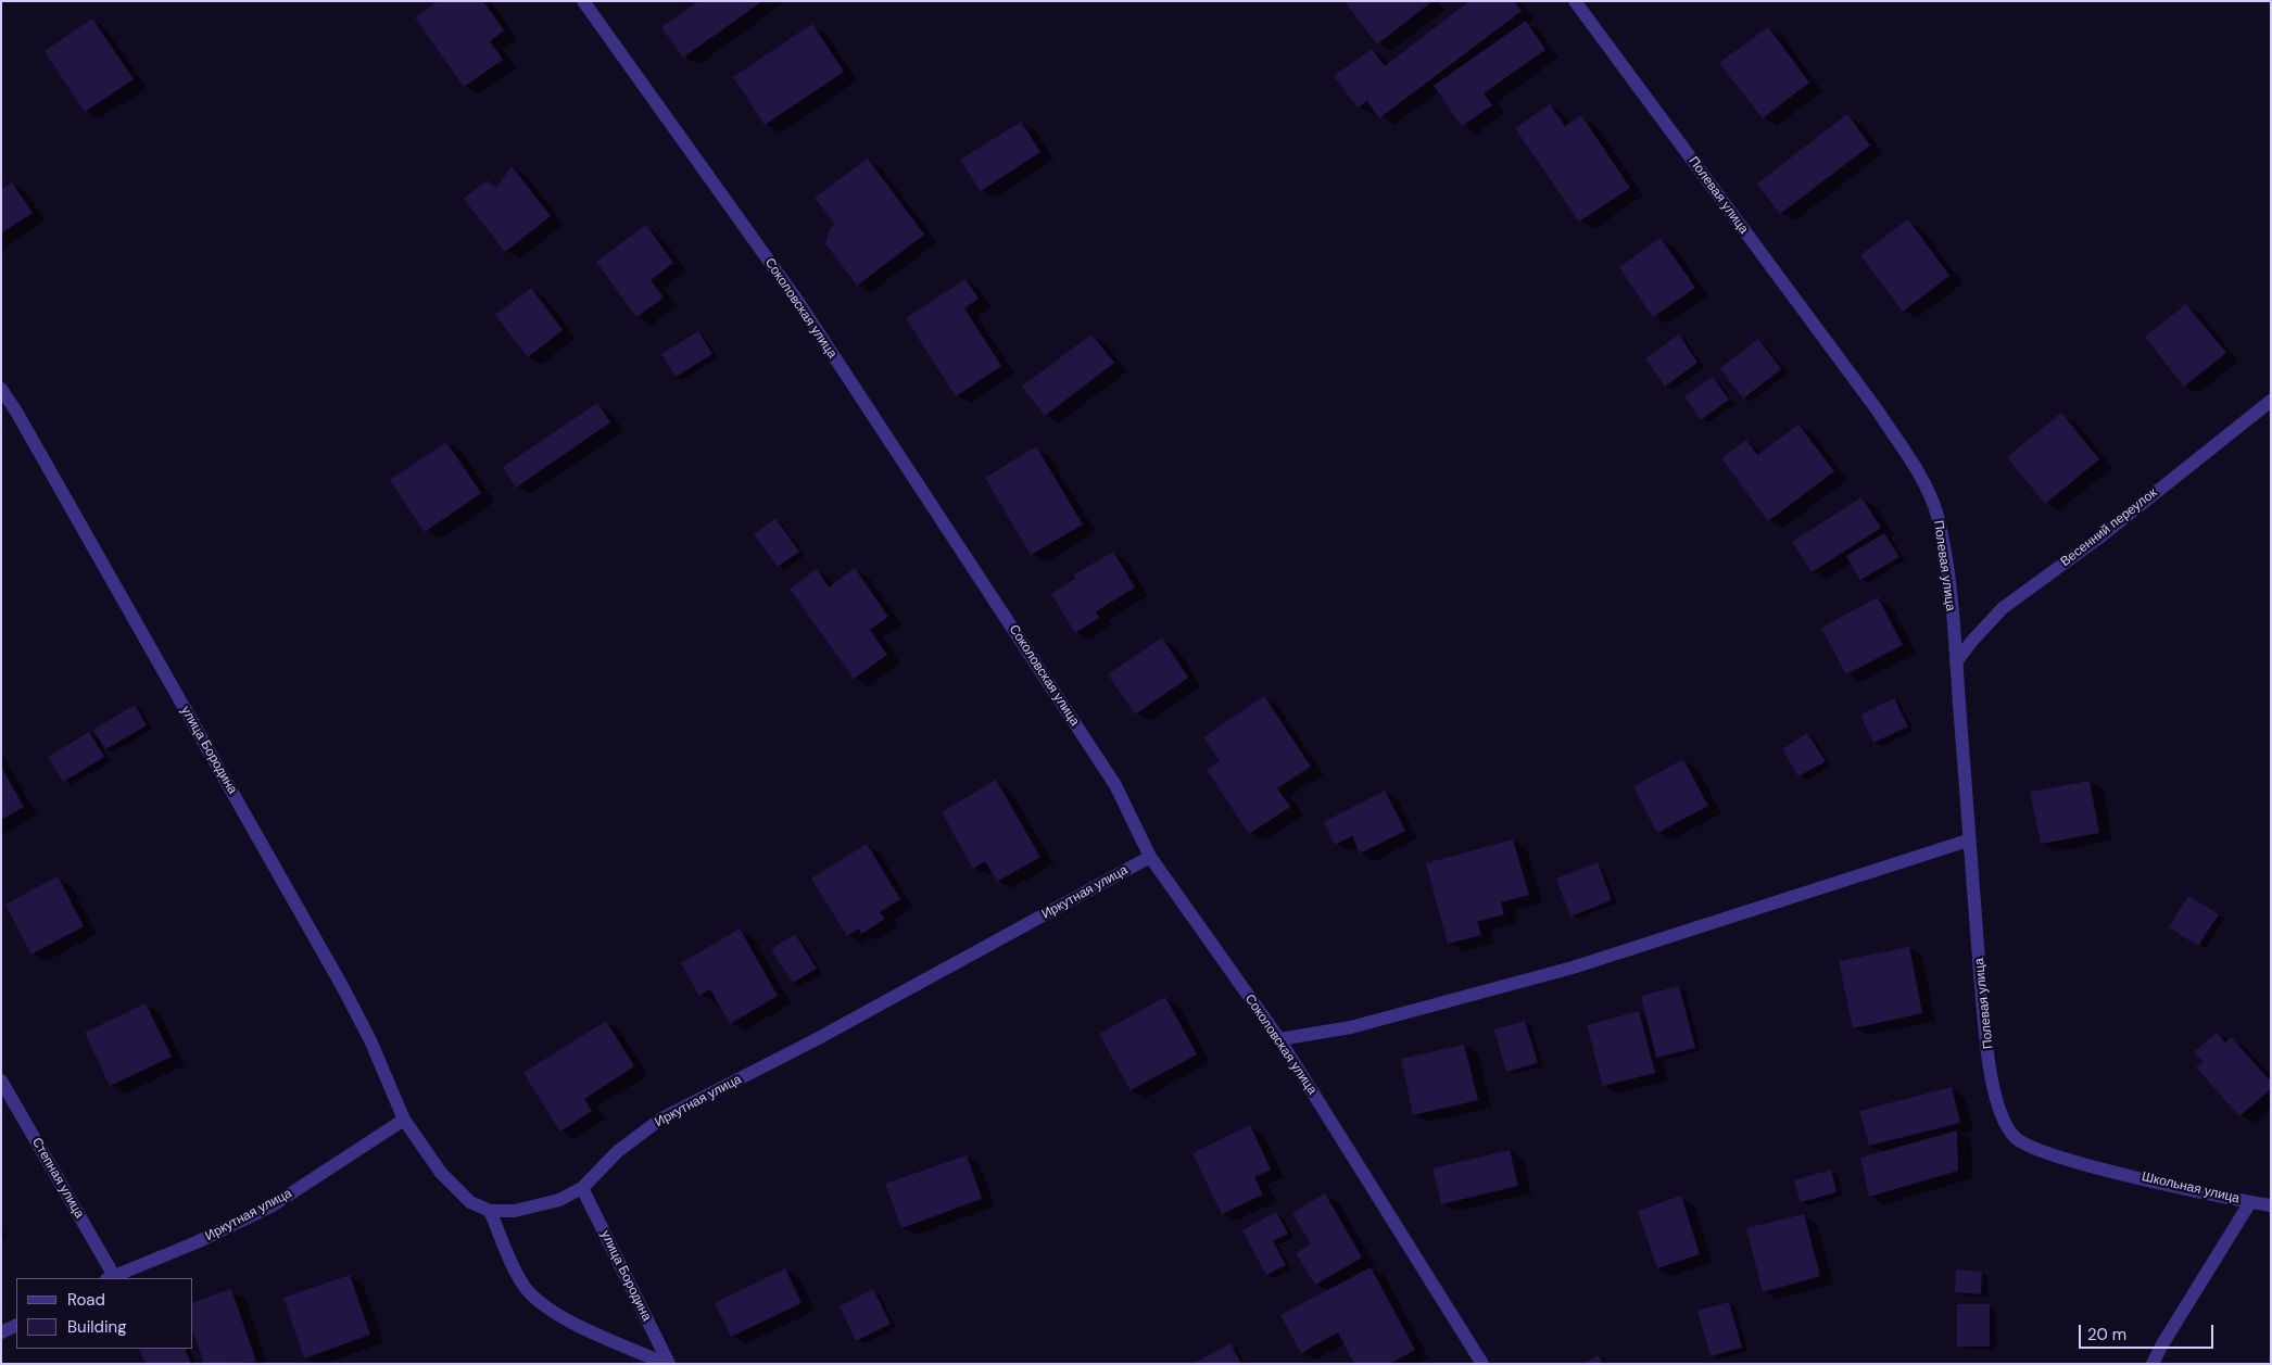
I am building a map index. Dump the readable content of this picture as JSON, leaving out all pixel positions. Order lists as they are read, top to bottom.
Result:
{
  "streets": {
    "street": [
      "Полевая улица",
      "Соколовская улица",
      "Весенний переулок",
      "улица Бородина",
      "Иркутная улица",
      "Степная улица",
      "Школьная улица"
    ]
  },
  "crossings": [
    ["Полевая улица", "Весенний переулок"],
    ["Полевая улица", "Школьная улица"],
    ["Соколовская улица", "Иркутная улица"],
    ["улица Бородина", "Иркутная улица"],
    ["Иркутная улица", "Степная улица"]
  ],
  "legend": ["Road", "Building"],
  "scale_bar": "20 m"
}
